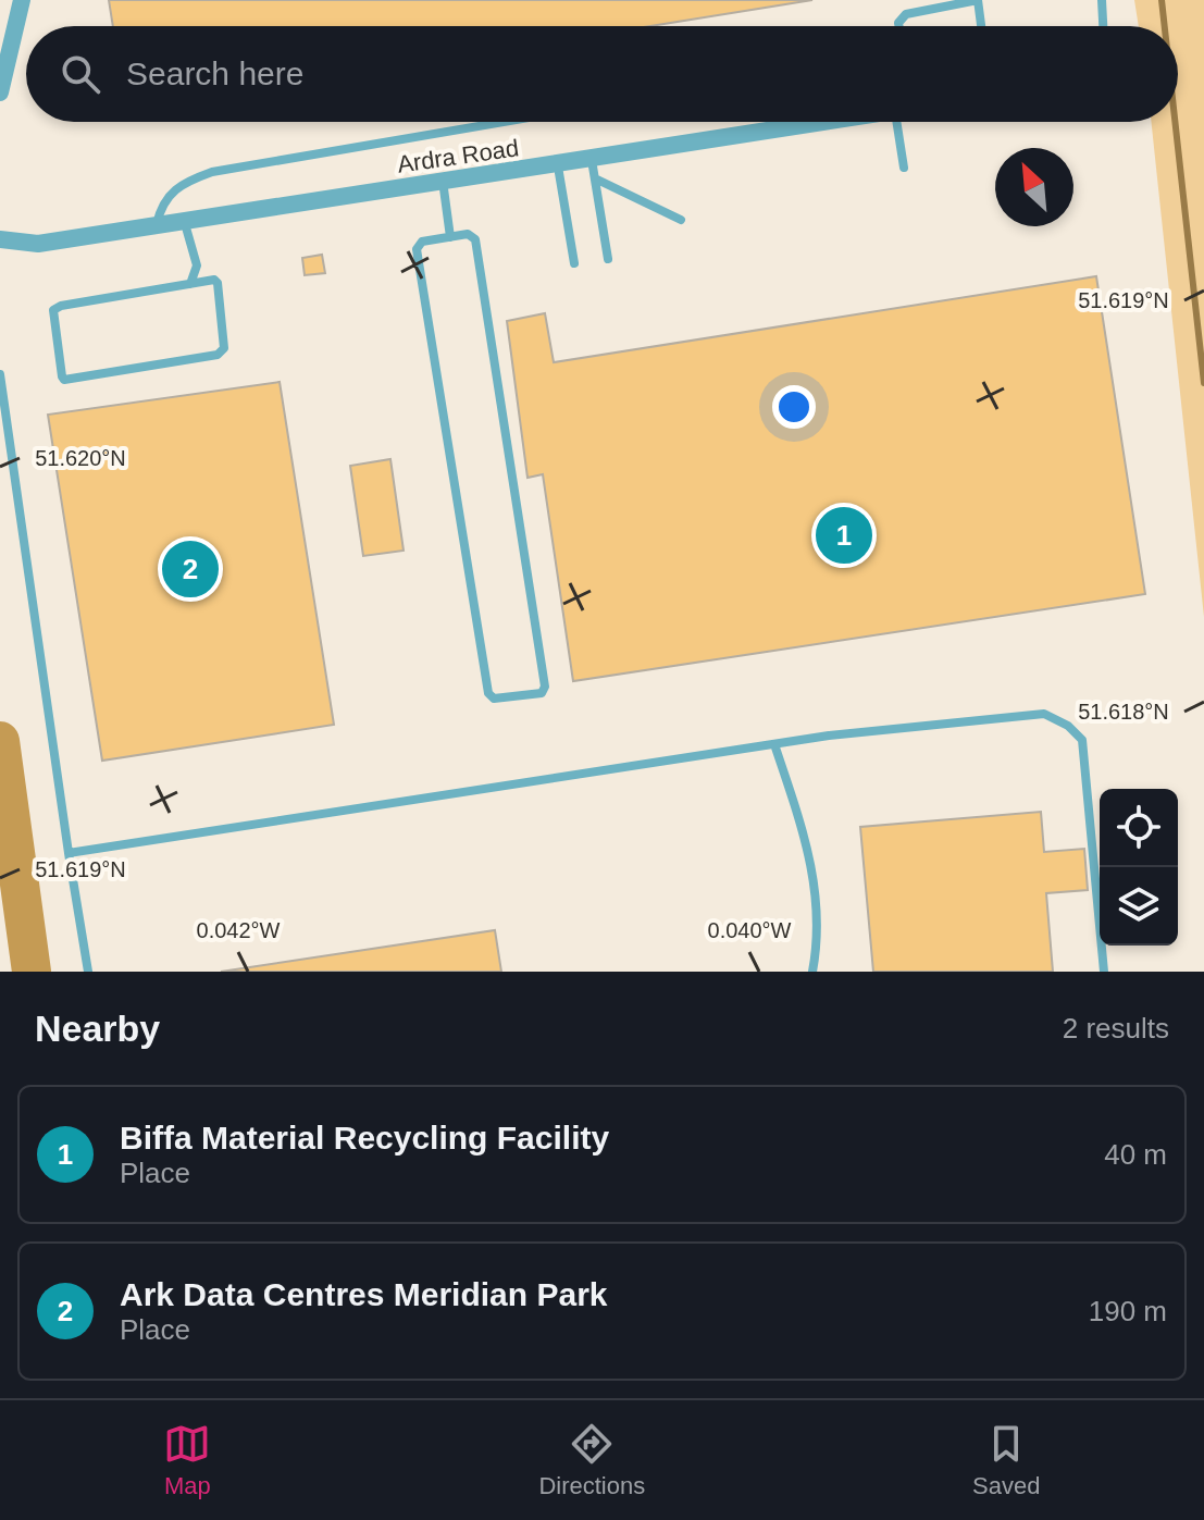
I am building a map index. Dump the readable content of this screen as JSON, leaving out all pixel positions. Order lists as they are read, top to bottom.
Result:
{
  "streets": {
    "street": ["Ardra Road"]
  },
  "north": "top left",
  "page": {
    "search": "Search here",
    "pins": ["1", "2"],
    "heading": ["Nearby", "2 results"],
    "list": [
      {
        "mark": "1",
        "name": "Biffa Material Recycling Facility",
        "note": "Place",
        "value": "40 m"
      },
      {
        "mark": "2",
        "name": "Ark Data Centres Meridian Park",
        "note": "Place",
        "value": "190 m"
      }
    ],
    "nav": ["Map", "Directions", "Saved"]
  },
  "coordinates": [
    "51.619°N",
    "51.620°N",
    "51.618°N",
    "0.042°W",
    "0.040°W"
  ]
}
